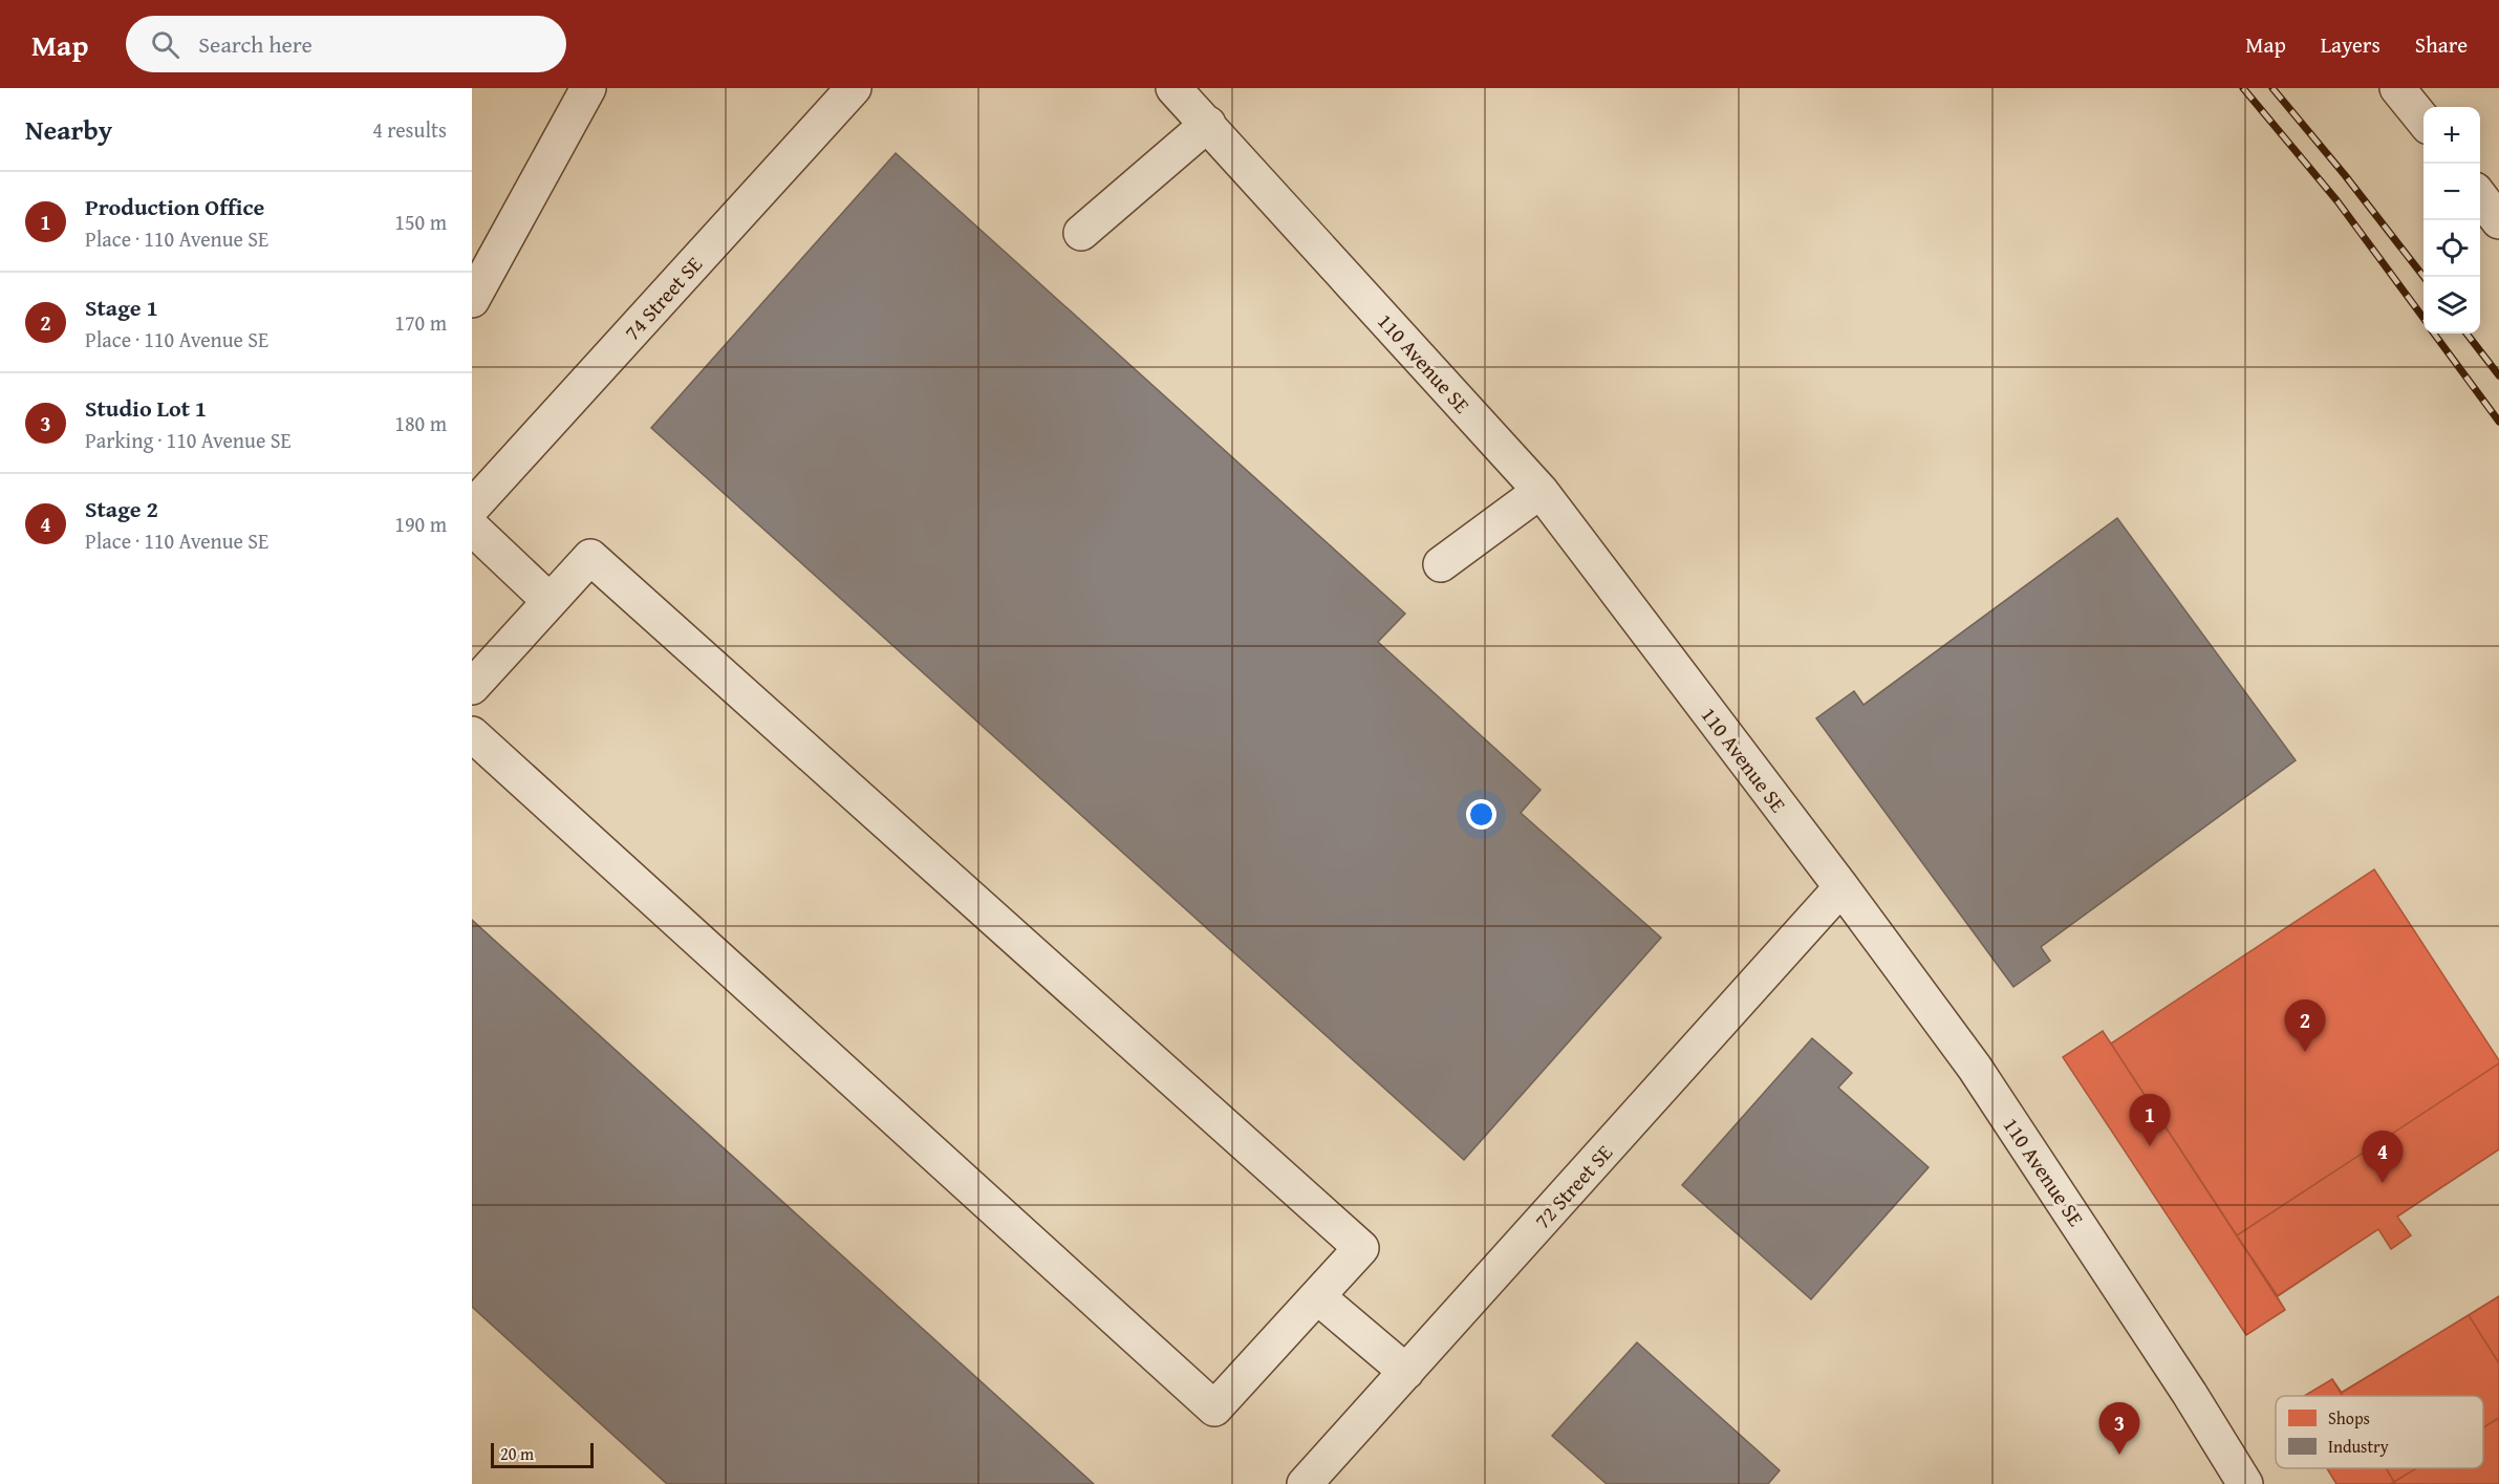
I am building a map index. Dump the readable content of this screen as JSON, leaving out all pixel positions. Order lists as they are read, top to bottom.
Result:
{
  "streets": {
    "street": ["74 Street SE", "110 Avenue SE", "72 Street SE"]
  },
  "crossings": [
    ["110 Avenue SE", "72 Street SE"]
  ],
  "legend": ["Shops", "Industry"],
  "scale_bar": "20 m",
  "page": {
    "header": "Map",
    "search": "Search here",
    "nav": ["Map", "Layers", "Share"],
    "heading": ["Nearby", "4 results"],
    "map_buttons": ["+", "−"],
    "list": [
      {
        "mark": "1",
        "name": "Production Office",
        "note": "Place · 110 Avenue SE",
        "value": "150 m"
      },
      {
        "mark": "2",
        "name": "Stage 1",
        "note": "Place · 110 Avenue SE",
        "value": "170 m"
      },
      {
        "mark": "3",
        "name": "Studio Lot 1",
        "note": "Parking · 110 Avenue SE",
        "value": "180 m"
      },
      {
        "mark": "4",
        "name": "Stage 2",
        "note": "Place · 110 Avenue SE",
        "value": "190 m"
      }
    ],
    "pins": [
      "2",
      "1",
      "4",
      "3"
    ],
    "scale": "20 m"
  }
}
